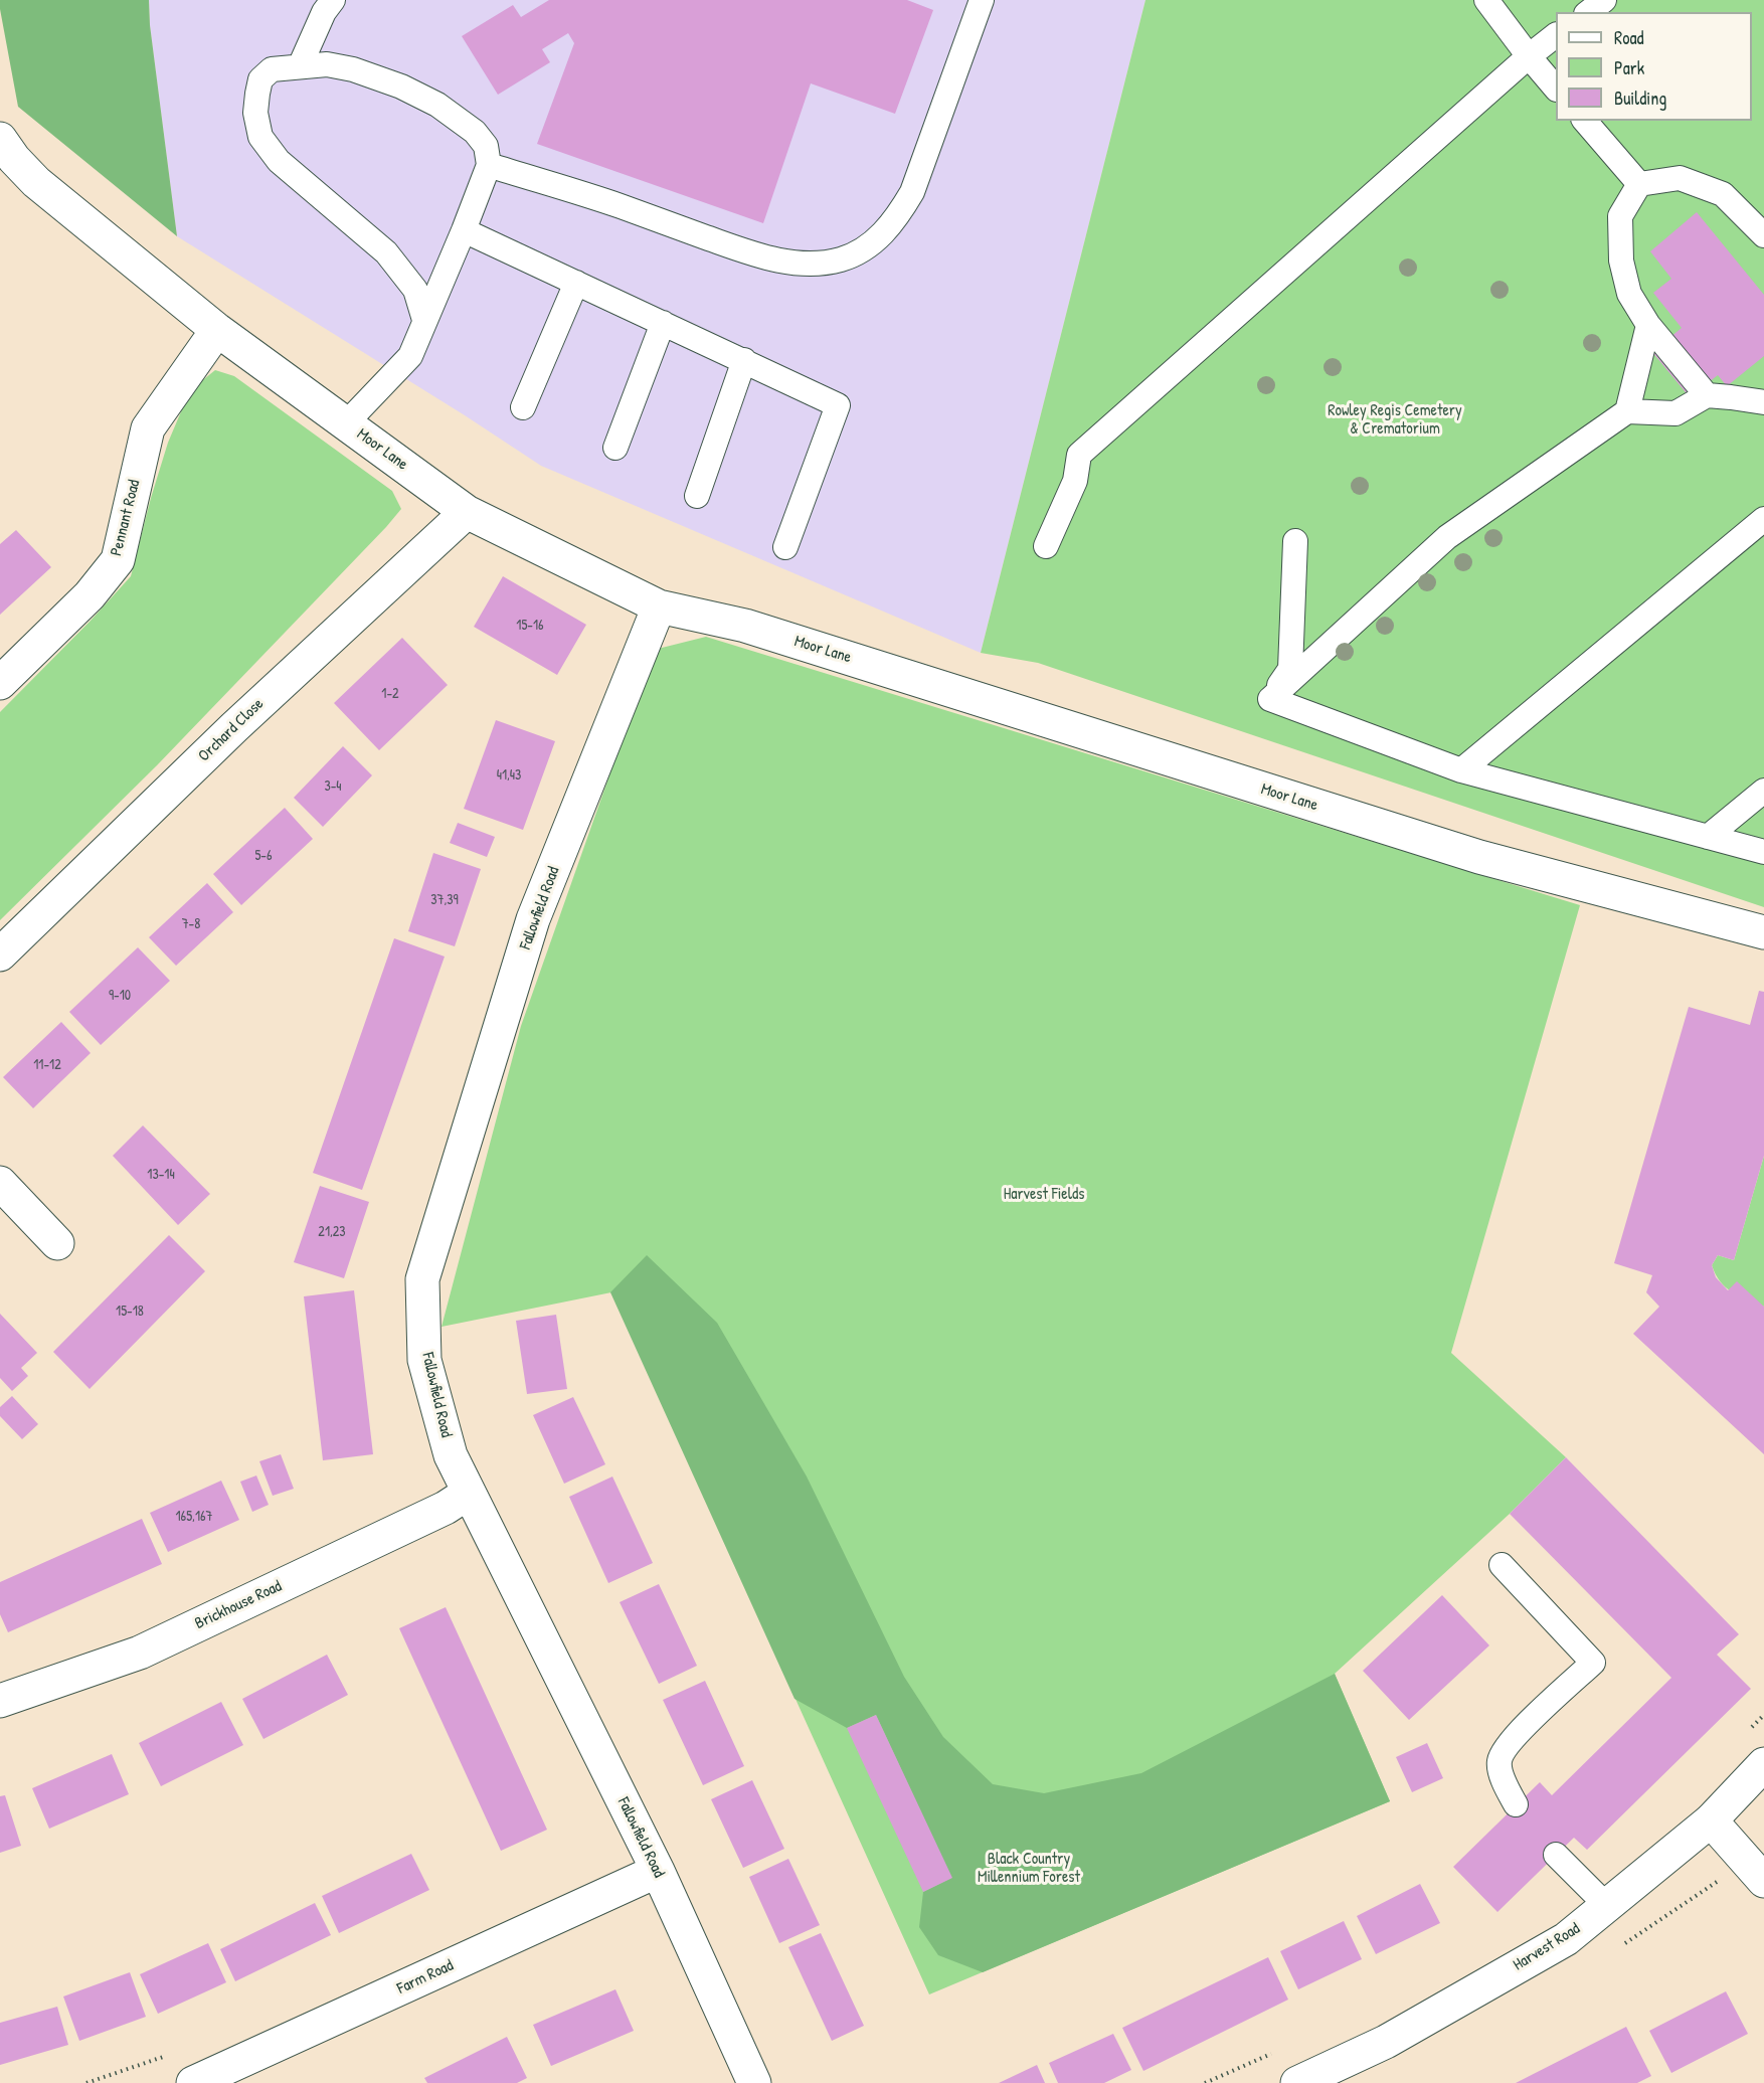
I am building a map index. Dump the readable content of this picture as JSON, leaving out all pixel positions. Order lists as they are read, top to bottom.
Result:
{
  "streets": {
    "street": [
      "Moor Lane",
      "Pennant Road",
      "Orchard Close",
      "Fallowfield Road",
      "Brickhouse Road",
      "Harvest Road",
      "Farm Road"
    ]
  },
  "crossings": [
    ["Moor Lane", "Pennant Road"],
    ["Moor Lane", "Orchard Close"],
    ["Moor Lane", "Fallowfield Road"],
    ["Fallowfield Road", "Brickhouse Road"],
    ["Fallowfield Road", "Farm Road"]
  ],
  "parks": ["Rowley Regis Cemetery & Crematorium", "Harvest Fields", "Black Country Millennium Forest"],
  "house_numbers": [
    "15-16",
    "1-2",
    "41,43",
    "3-4",
    "5-6",
    "37,39",
    "7-8",
    "9-10",
    "11-12",
    "13-14",
    "21,23",
    "15-18",
    "165,167"
  ],
  "legend": ["Road", "Park", "Building"]
}
